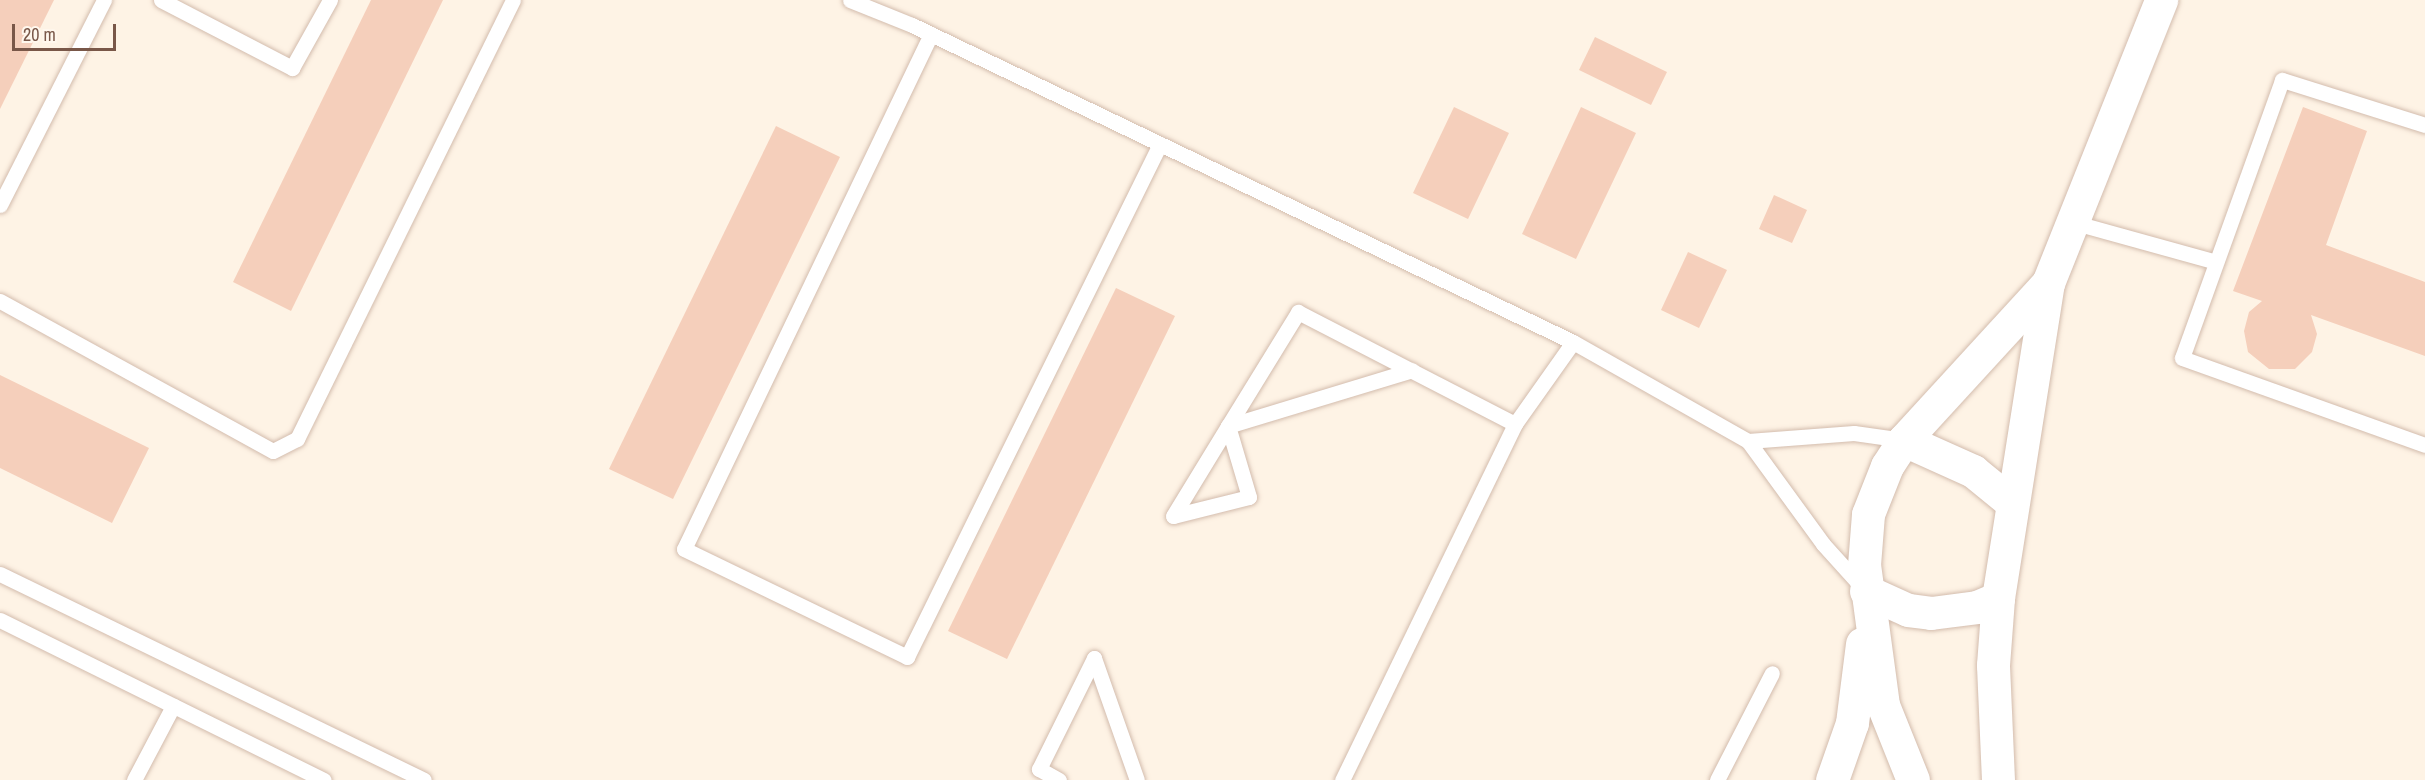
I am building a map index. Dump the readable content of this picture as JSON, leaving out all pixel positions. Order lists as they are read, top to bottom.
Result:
{
  "scale_bar": "20 m"
}
